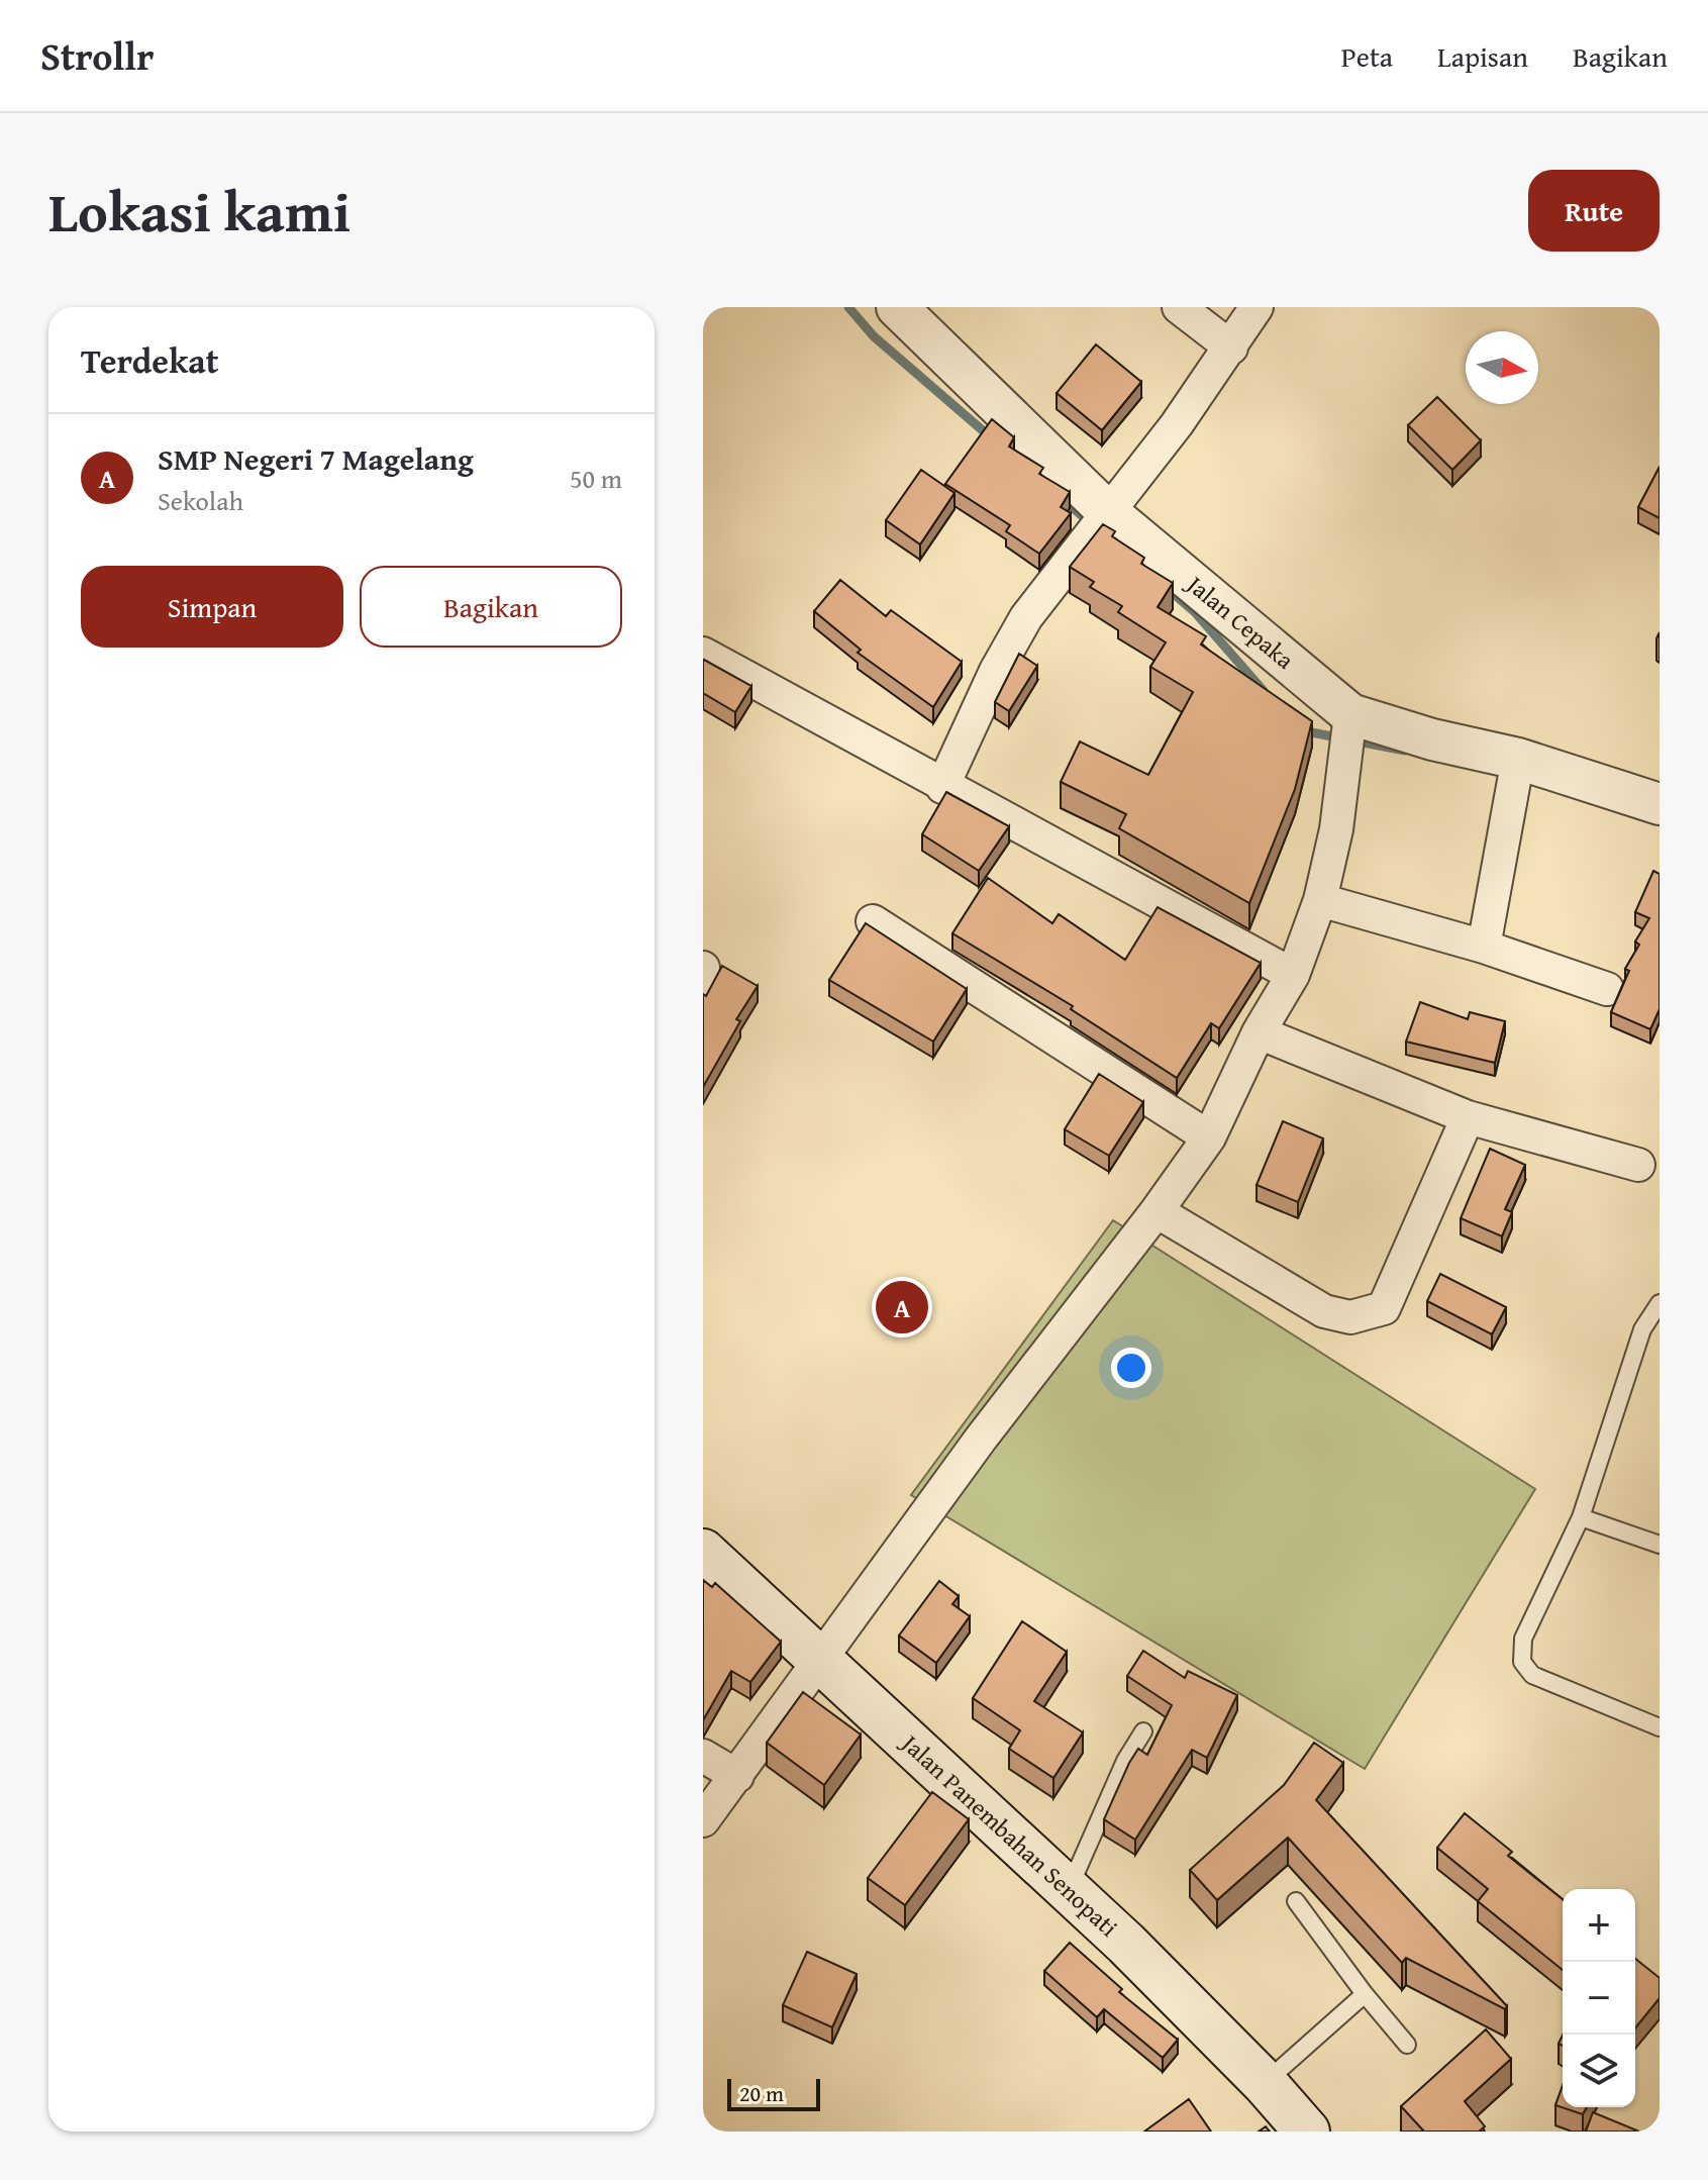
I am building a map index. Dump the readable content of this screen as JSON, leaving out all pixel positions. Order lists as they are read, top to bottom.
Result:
{
  "streets": {
    "main road": ["Jalan Panembahan Senopati"],
    "street": ["Jalan Cepaka"]
  },
  "scale_bar": "20 m",
  "north": "right",
  "page": {
    "header": "Strollr",
    "nav": ["Peta", "Lapisan", "Bagikan"],
    "title": "Lokasi kami",
    "buttons": [
      "Rute",
      ["Simpan", "Bagikan"]
    ],
    "heading": "Terdekat",
    "list": [
      {
        "mark": "A",
        "name": "SMP Negeri 7 Magelang",
        "note": "Sekolah",
        "value": "50 m"
      }
    ],
    "pins": "A",
    "map_buttons": ["+", "−"],
    "scale": "20 m"
  }
}
